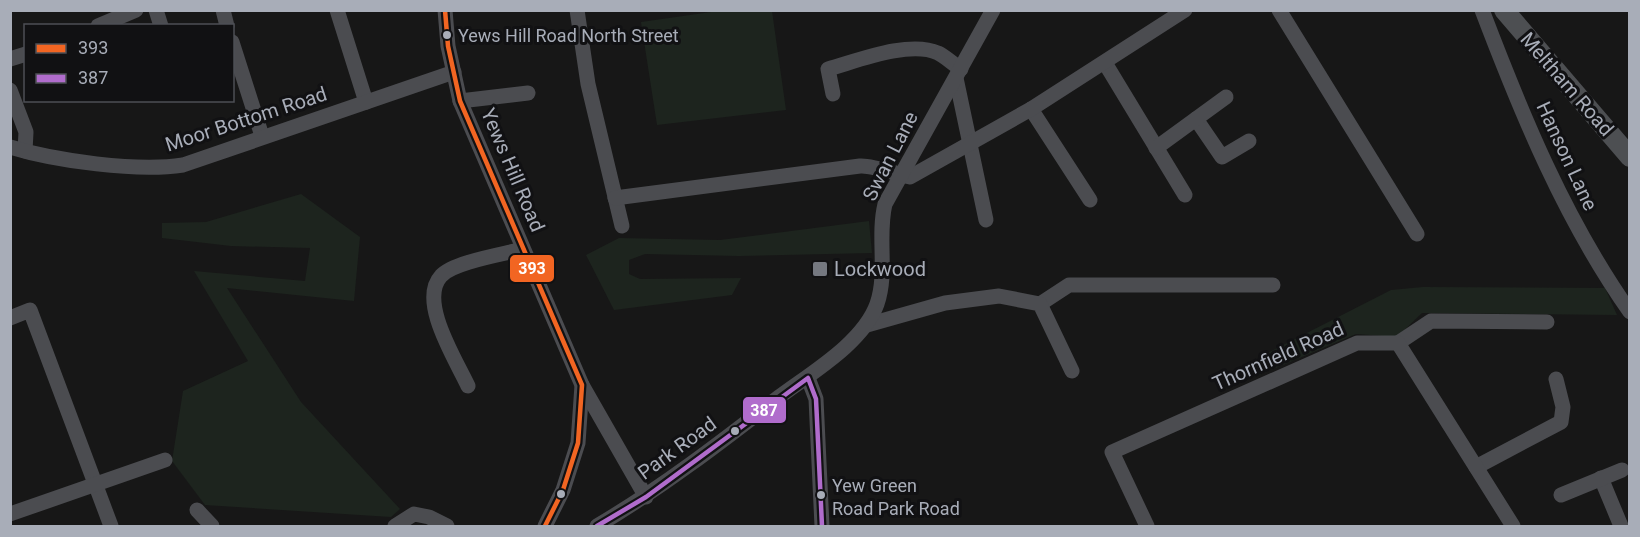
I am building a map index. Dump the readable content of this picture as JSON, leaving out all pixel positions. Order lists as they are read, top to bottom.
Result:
{
  "streets": {
    "main road": ["Meltham Road"],
    "street": [
      "Moor Bottom Road",
      "Swan Lane",
      "Hanson Lane",
      "Yews Hill Road",
      "Thornfield Road",
      "Park Road"
    ]
  },
  "crossings": [
    ["Moor Bottom Road", "Yews Hill Road"],
    ["Swan Lane", "Park Road"]
  ],
  "places": {
    "other": ["Yews Hill Road North Street", "Yew Green Road Park Road"],
    "transit": ["Lockwood"]
  },
  "lines": ["transit line 393", "transit line 387"],
  "legend": ["393", "387"]
}
